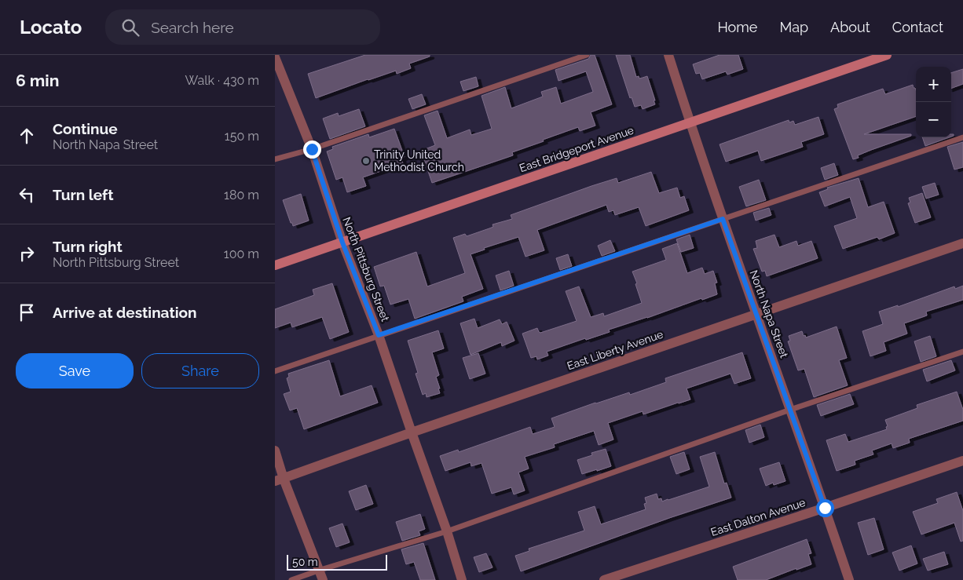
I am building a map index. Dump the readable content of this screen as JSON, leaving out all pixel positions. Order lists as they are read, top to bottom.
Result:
{
  "streets": {
    "street": [
      "East Bridgeport Avenue",
      "North Pittsburg Street",
      "North Napa Street",
      "East Liberty Avenue",
      "East Dalton Avenue"
    ]
  },
  "crossings": [
    ["East Bridgeport Avenue", "North Pittsburg Street"],
    ["East Bridgeport Avenue", "North Napa Street"],
    ["North Pittsburg Street", "East Liberty Avenue"],
    ["North Napa Street", "East Liberty Avenue"],
    ["North Napa Street", "East Dalton Avenue"]
  ],
  "places": ["Trinity United Methodist Church"],
  "scale_bar": "50 m",
  "page": {
    "header": "Locato",
    "search": "Search here",
    "nav": [
      "Home",
      "Map",
      "About",
      "Contact"
    ],
    "heading": ["6 min", "Walk · 430 m"],
    "map_buttons": ["+", "−"],
    "list": [
      ["Continue", "North Napa Street", "150 m"],
      ["Turn left", "180 m"],
      ["Turn right", "North Pittsburg Street", "100 m"],
      "Arrive at destination"
    ],
    "buttons": ["Save", "Share"],
    "scale": "50 m"
  }
}
